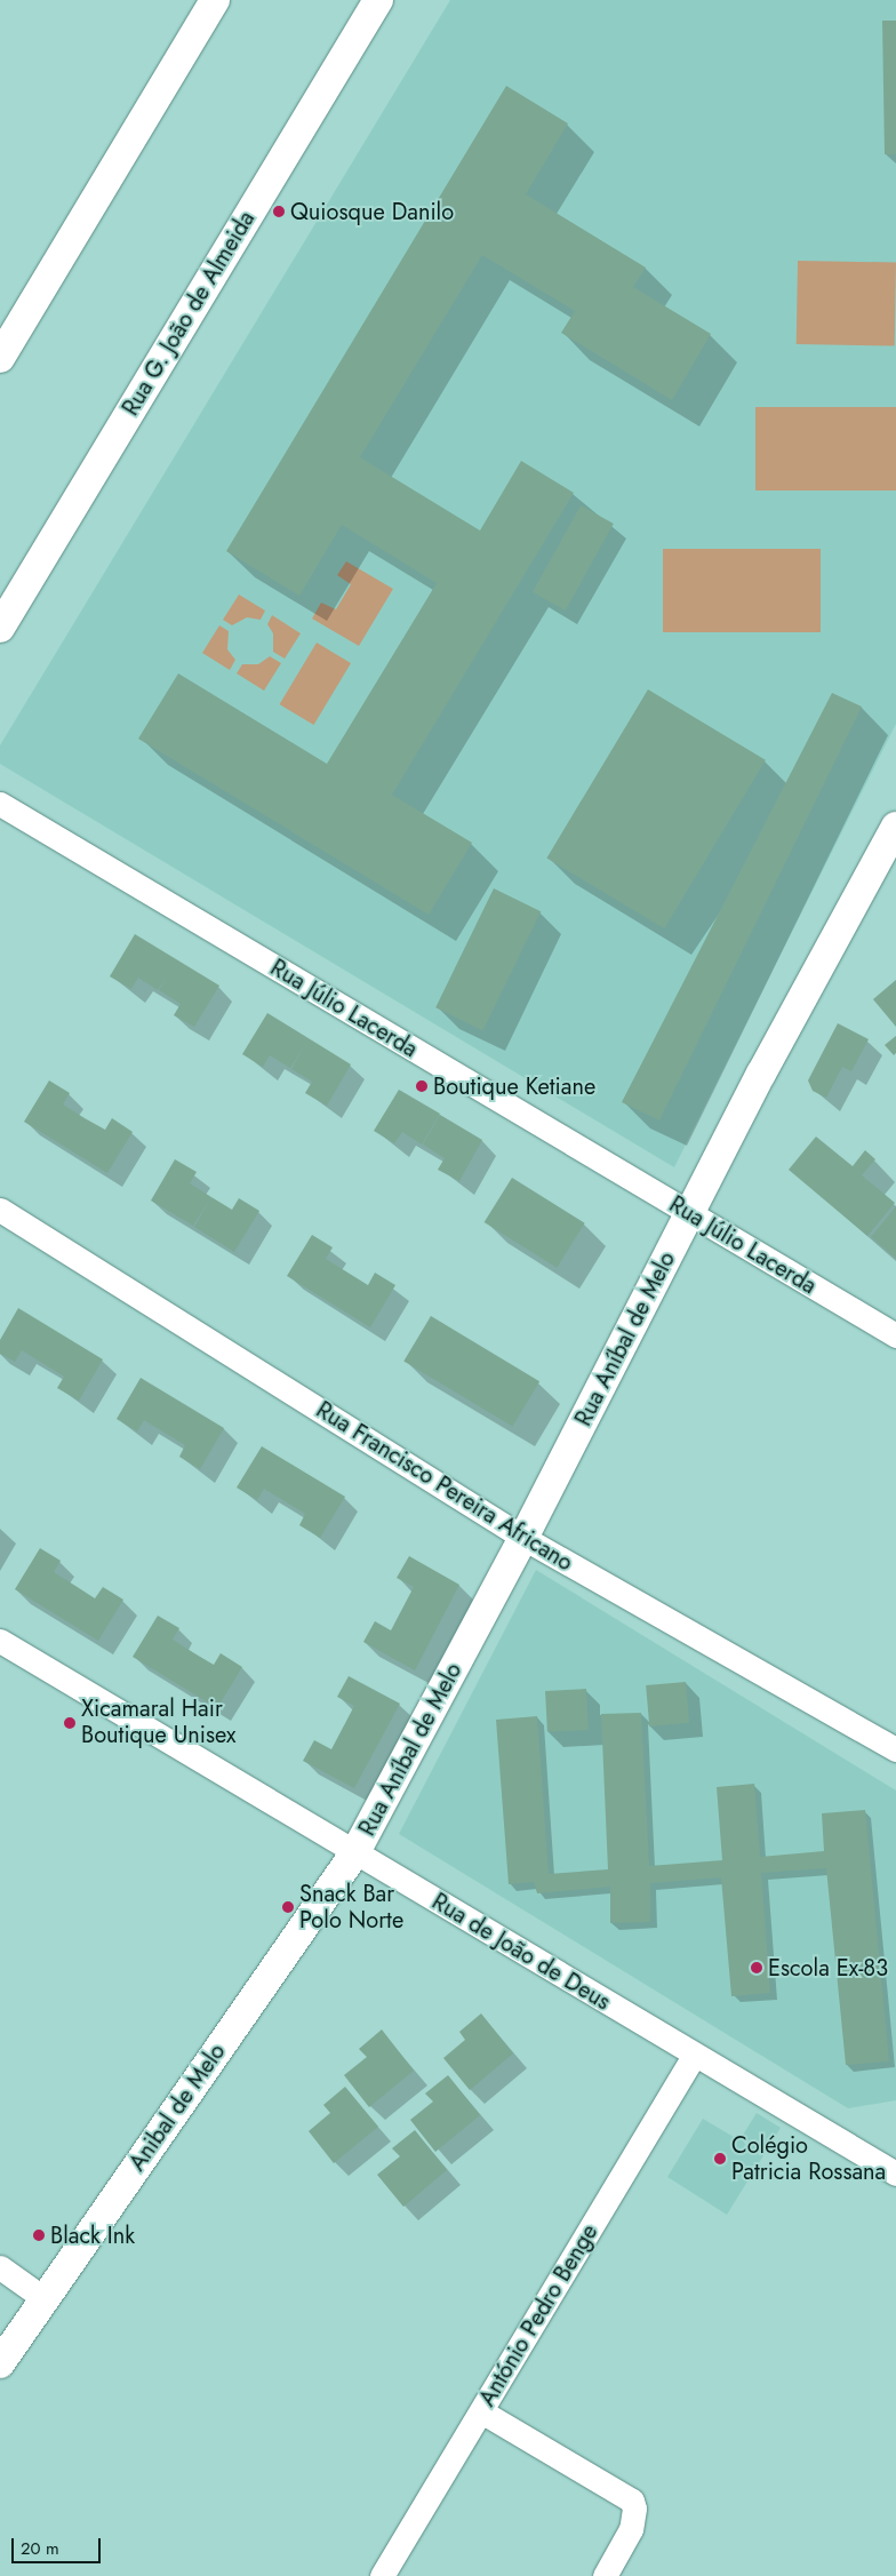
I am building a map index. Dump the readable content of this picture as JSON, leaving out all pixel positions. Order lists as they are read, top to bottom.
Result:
{
  "streets": {
    "street": [
      "Rua G. João de Almeida",
      "Rua Júlio Lacerda",
      "Rua Aníbal de Melo",
      "Rua Francisco Pereira Africano",
      "Rua de João de Deus",
      "Anibal de Melo",
      "António Pedro Benge"
    ]
  },
  "crossings": [
    ["Rua Júlio Lacerda", "Rua Aníbal de Melo"],
    ["Rua Aníbal de Melo", "Rua Francisco Pereira Africano"],
    ["Rua Aníbal de Melo", "Rua de João de Deus"],
    ["Rua Aníbal de Melo", "Anibal de Melo"],
    ["Rua de João de Deus", "Anibal de Melo"],
    ["Rua de João de Deus", "António Pedro Benge"]
  ],
  "places": [
    "Quiosque Danilo",
    "Boutique Ketiane",
    "Xicamaral Hair Boutique Unisex",
    "Snack Bar Polo Norte",
    "Escola Ex-83",
    "Colégio Patricia Rossana",
    "Black Ink"
  ],
  "scale_bar": "20 m"
}
